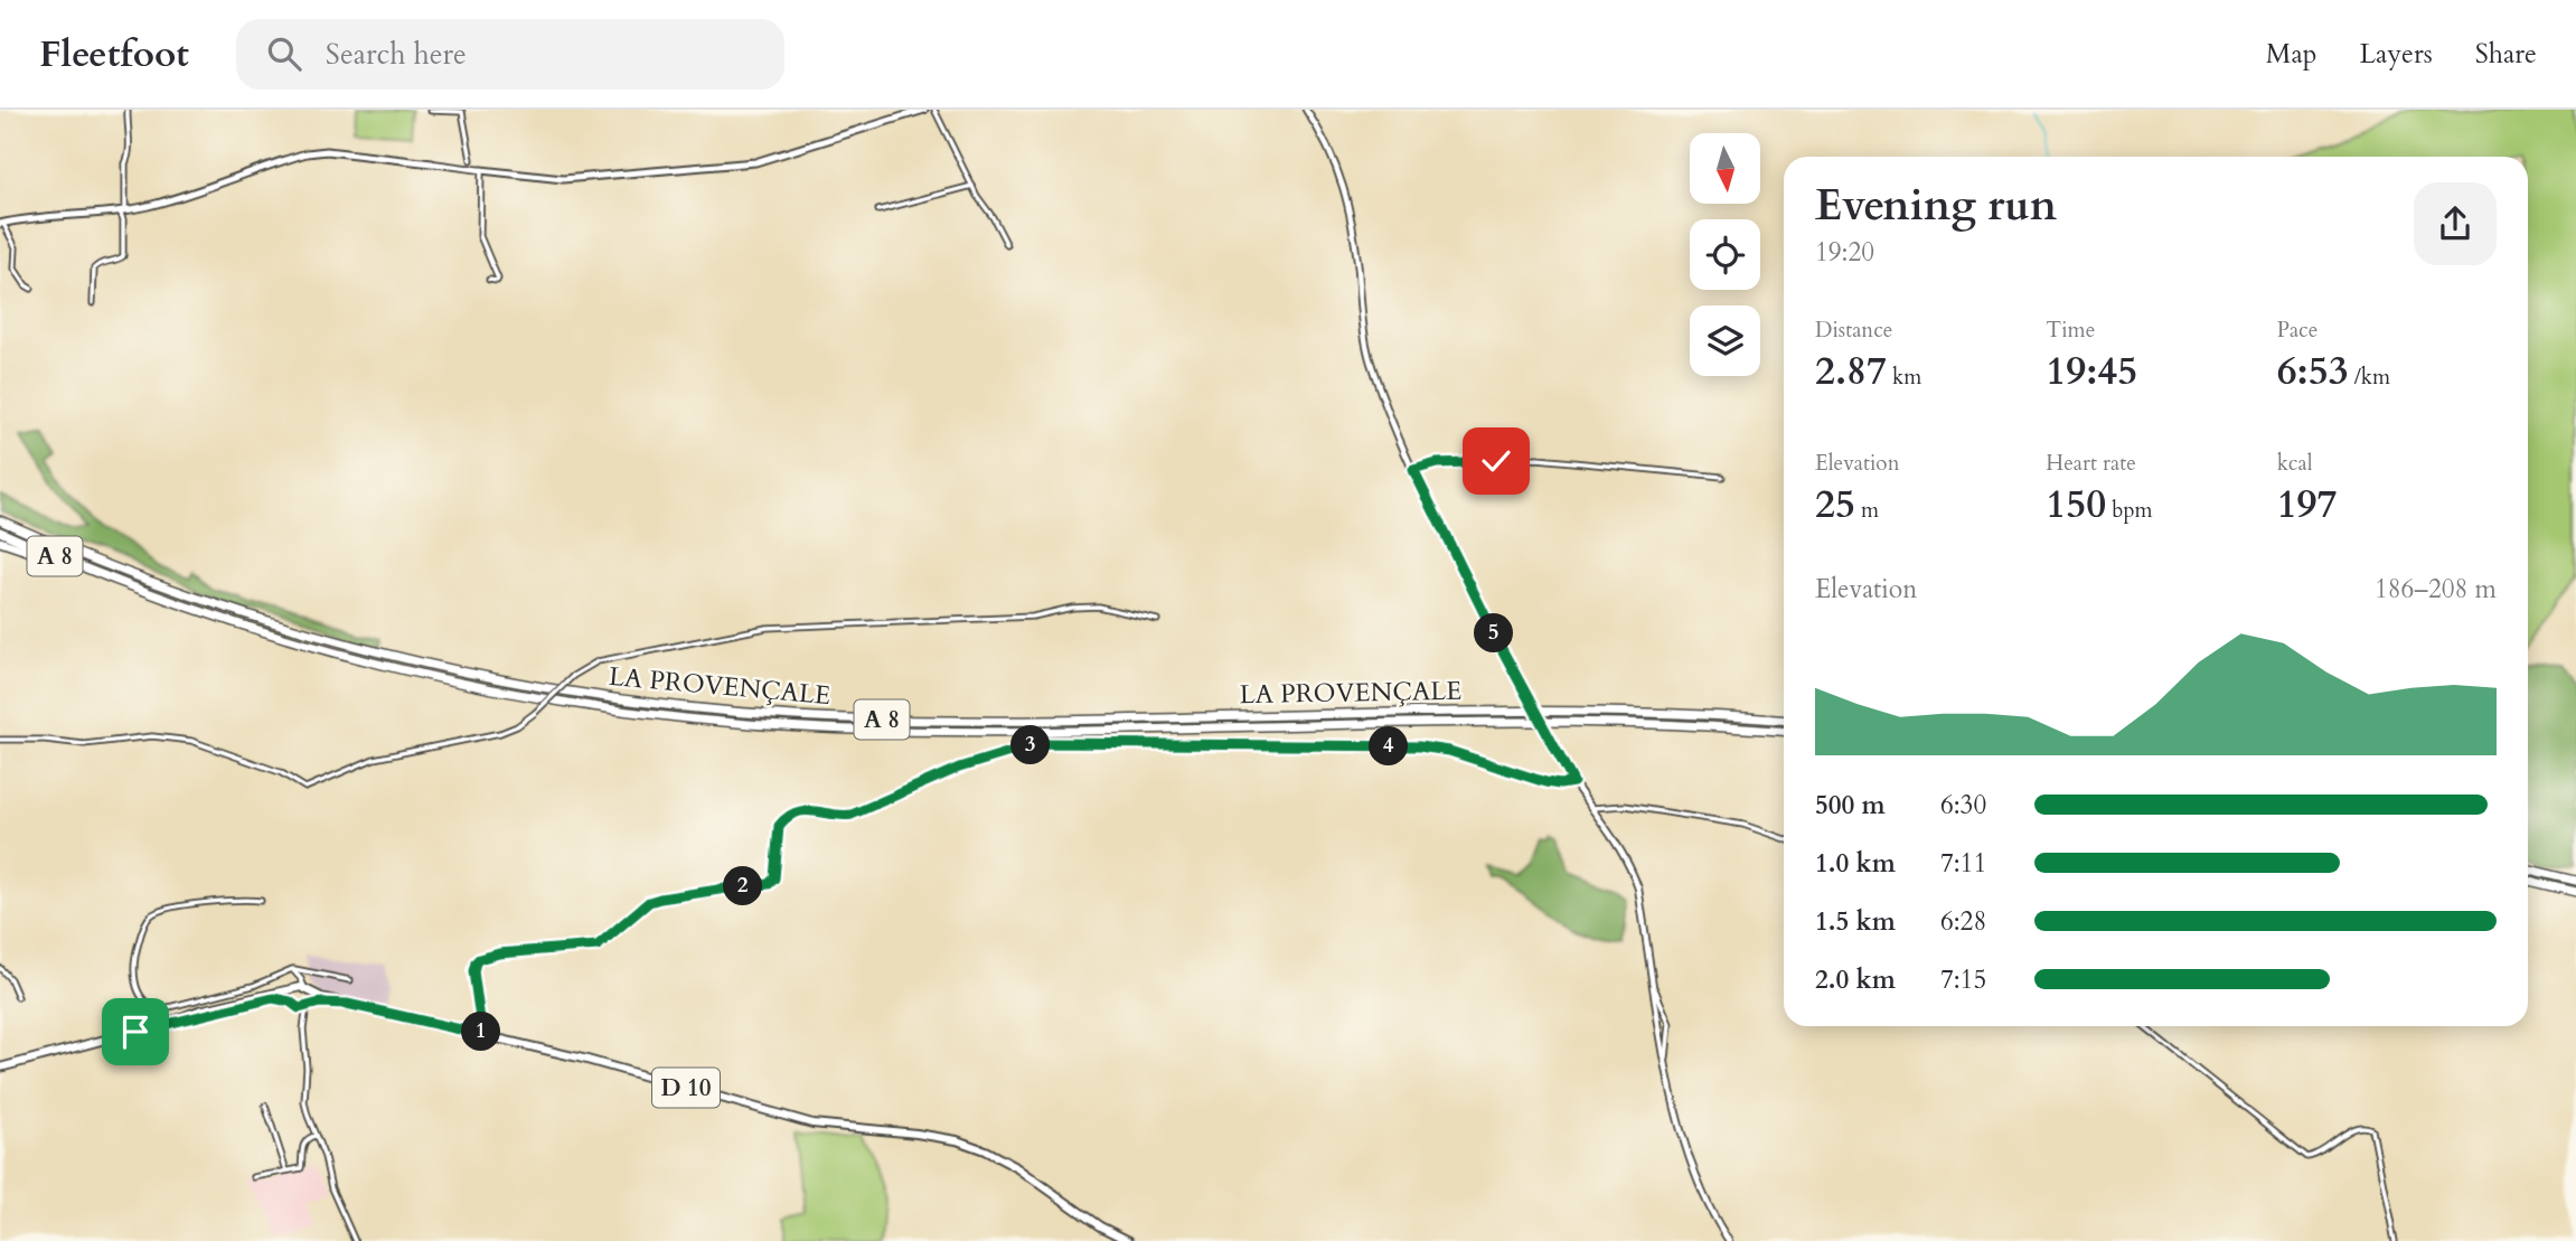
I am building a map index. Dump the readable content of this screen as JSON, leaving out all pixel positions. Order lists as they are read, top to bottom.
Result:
{
  "streets": {
    "highway": ["A 8", "LA PROVENÇALE"],
    "main road": ["D 10"]
  },
  "north": "bottom",
  "page": {
    "header": "Fleetfoot",
    "search": "Search here",
    "nav": ["Map", "Layers", "Share"],
    "heading": ["Evening run", "19:20"],
    "stats": [
      ["Distance", "2.87 km"],
      ["Time", "19:45"],
      ["Pace", "6:53 /km"],
      ["Elevation", "25 m"],
      ["Heart rate", "150 bpm"],
      ["kcal", "197"]
    ],
    "chart": ["Elevation", "186–208 m"],
    "pins": [
      "5",
      "3",
      "4",
      "2",
      "1"
    ],
    "list": [
      {
        "name": "500 m",
        "note": "6:30"
      },
      {
        "name": "1.0 km",
        "note": "7:11"
      },
      {
        "name": "1.5 km",
        "note": "6:28"
      },
      {
        "name": "2.0 km",
        "note": "7:15"
      }
    ]
  }
}
